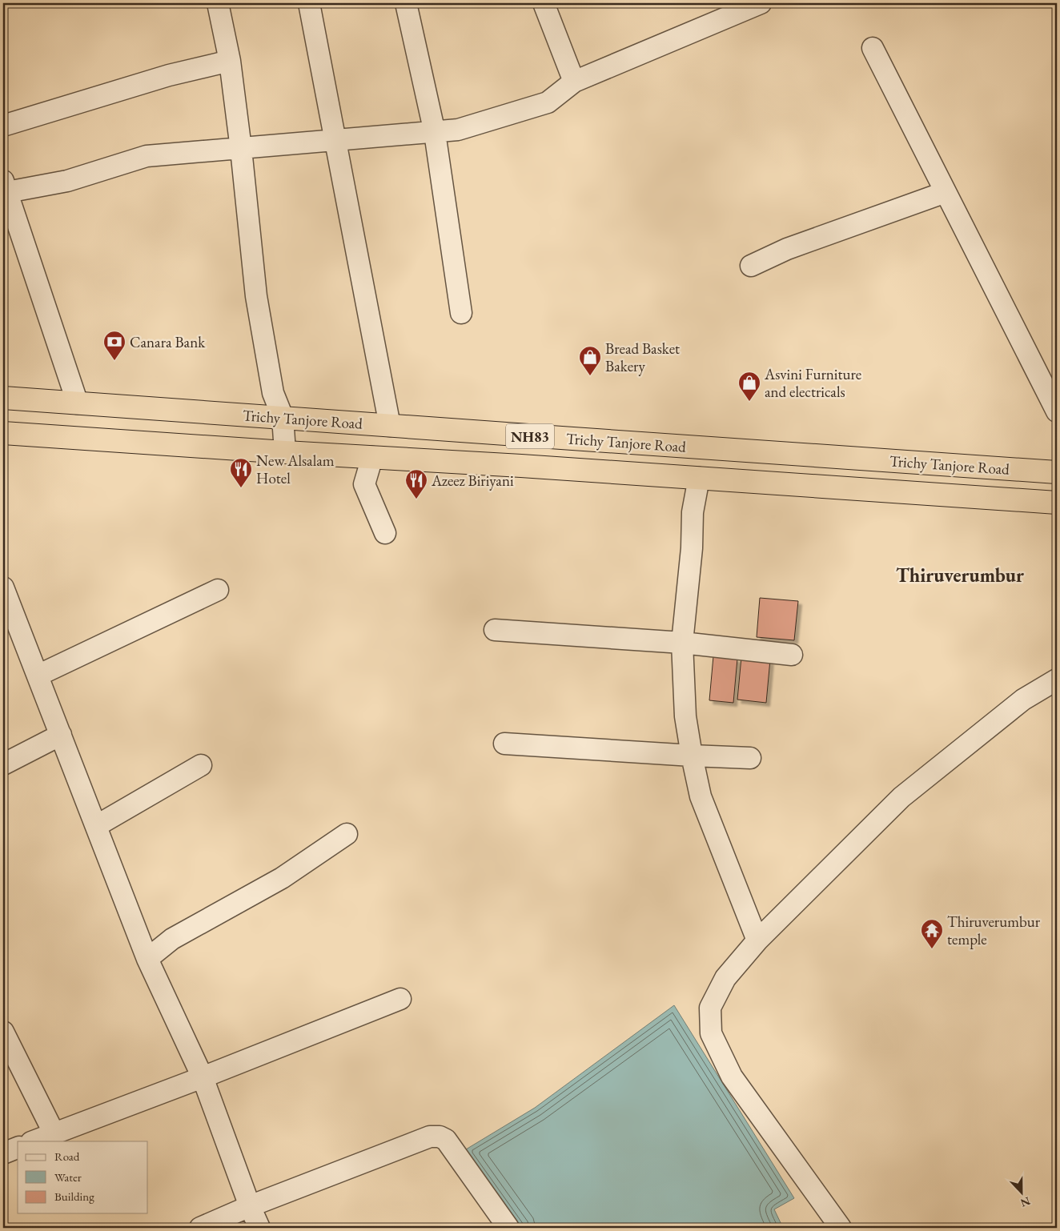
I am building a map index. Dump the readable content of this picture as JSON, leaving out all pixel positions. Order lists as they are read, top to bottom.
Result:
{
  "streets": {
    "highway": ["Trichy Tanjore Road", "NH83"]
  },
  "districts": ["Thiruverumbur"],
  "places": {
    "bank": ["Canara Bank"],
    "shop": ["Bread Basket Bakery", "Asvini Furniture and electricals"],
    "restaurant": ["New Alsalam Hotel", "Azeez Biriyani"],
    "temple": ["Thiruverumbur temple"]
  },
  "legend": ["Road", "Water", "Building"],
  "north": "bottom"
}
